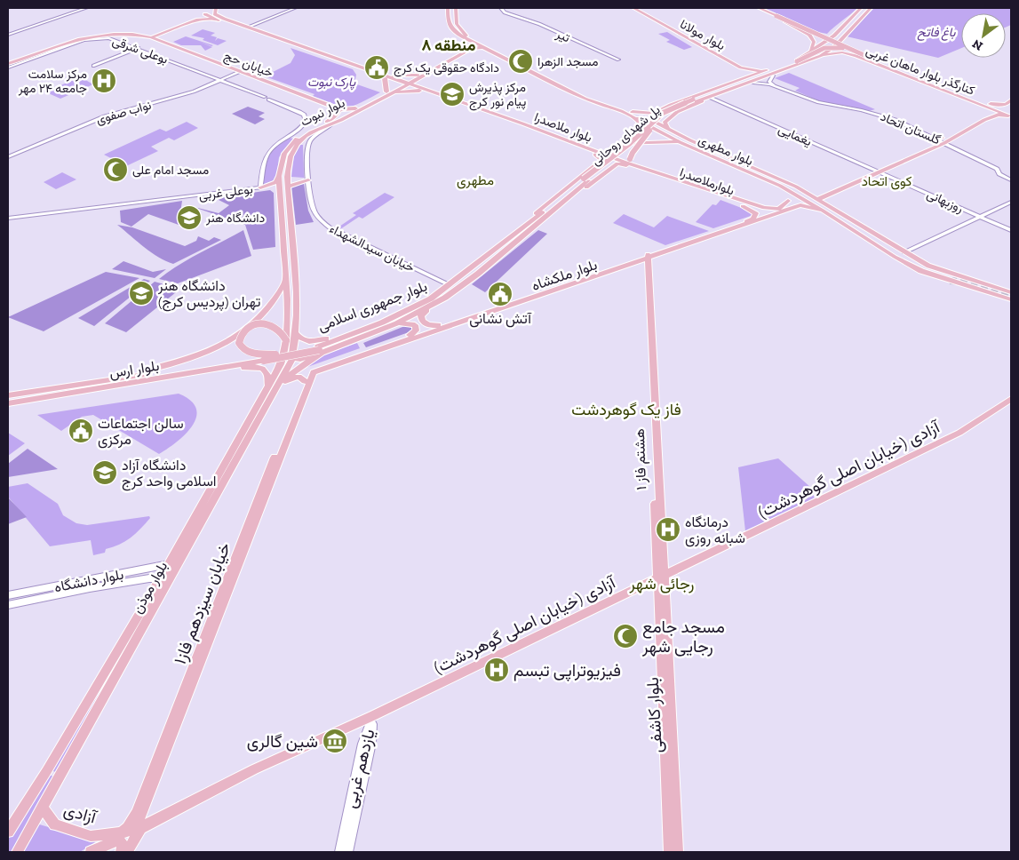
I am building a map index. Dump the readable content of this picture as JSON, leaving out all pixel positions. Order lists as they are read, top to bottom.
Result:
{
  "streets": {
    "main road": [
      "بلوار مولانا",
      "خیابان حج",
      "کنارگذر بلوار ماهان غربی",
      "بلوار نبوت",
      "بلوار ملاصدرا",
      "پل شهدای روحانی",
      "بلوار مطهری",
      "بلوارملاصدرا",
      "بلوار ملکشاه",
      "بلوار جمهوری اسلامی",
      "بلوار ارس",
      "هشتم فاز ۱",
      "آزادی (خیابان اصلی گوهردشت)",
      "بلوار موذن",
      "خیابان سیزدهم فاز۱",
      "بلوار کاشفی",
      "آزادی"
    ],
    "street": [
      "تیر",
      "بوعلی شرقی",
      "نواب صفوی",
      "گلستان اتحاد",
      "یغمایی",
      "بوعلی غربی",
      "روزبهانی",
      "خیابان سیدالشهداء",
      "بلوار دانشگاه",
      "یازدهم غربی"
    ]
  },
  "crossings": [
    ["بوعلی شرقی", "خیابان حج"],
    ["بوعلی شرقی", "نواب صفوی"],
    ["بوعلی شرقی", "بوعلی غربی"],
    ["خیابان حج", "نواب صفوی"],
    ["نواب صفوی", "بوعلی غربی"],
    ["بلوار نبوت", "بلوار ملاصدرا"],
    ["بلوار نبوت", "خیابان سیدالشهداء"],
    ["بلوار نبوت", "بلوار جمهوری اسلامی"],
    ["بلوار نبوت", "بلوار موذن"],
    ["بلوار ملاصدرا", "بلوارملاصدرا"],
    ["پل شهدای روحانی", "بلوار جمهوری اسلامی"],
    ["یغمایی", "روزبهانی"],
    ["بلوارملاصدرا", "بلوار ملکشاه"],
    ["خیابان سیدالشهداء", "بلوار جمهوری اسلامی"],
    ["بلوار ملکشاه", "هشتم فاز ۱"],
    ["بلوار ملکشاه", "خیابان سیزدهم فاز۱"],
    ["بلوار جمهوری اسلامی", "بلوار موذن"],
    ["هشتم فاز ۱", "آزادی (خیابان اصلی گوهردشت)"],
    ["هشتم فاز ۱", "بلوار کاشفی"],
    ["آزادی (خیابان اصلی گوهردشت)", "خیابان سیزدهم فاز۱"],
    ["آزادی (خیابان اصلی گوهردشت)", "بلوار کاشفی"],
    ["آزادی (خیابان اصلی گوهردشت)", "یازدهم غربی"],
    ["بلوار دانشگاه", "بلوار موذن"],
    ["بلوار موذن", "آزادی"],
    ["خیابان سیزدهم فاز۱", "آزادی"]
  ],
  "districts": [
    "منطقه ۸",
    "مطهری",
    "کوی اتحاد",
    "فاز یک گوهردشت",
    "رجائی شهر"
  ],
  "parks": ["باغ فاتح", "پارک نبوت"],
  "places": {
    "mosque": ["مسجد الزهرا", "مسجد امام علی", "مسجد جامع رجایی شهر"],
    "public building": ["دادگاه حقوقی یک کرج", "آتش نشانی", "سالن اجتماعات مرکزی"],
    "hospital": ["مرکز سلامت جامعه ۲۴ مهر", "درمانگاه شبانه روزی", "فیزیوتراپی تبسم"],
    "school or university": [
      "مرکز پذیرش پیام نور کرج",
      "دانشگاه هنر",
      "دانشگاه هنر تهران (پردیس کرج)",
      "دانشگاه آزاد اسلامی واحد کرج"
    ],
    "museum": ["شین گالری"]
  },
  "north": "bottom left"
}
